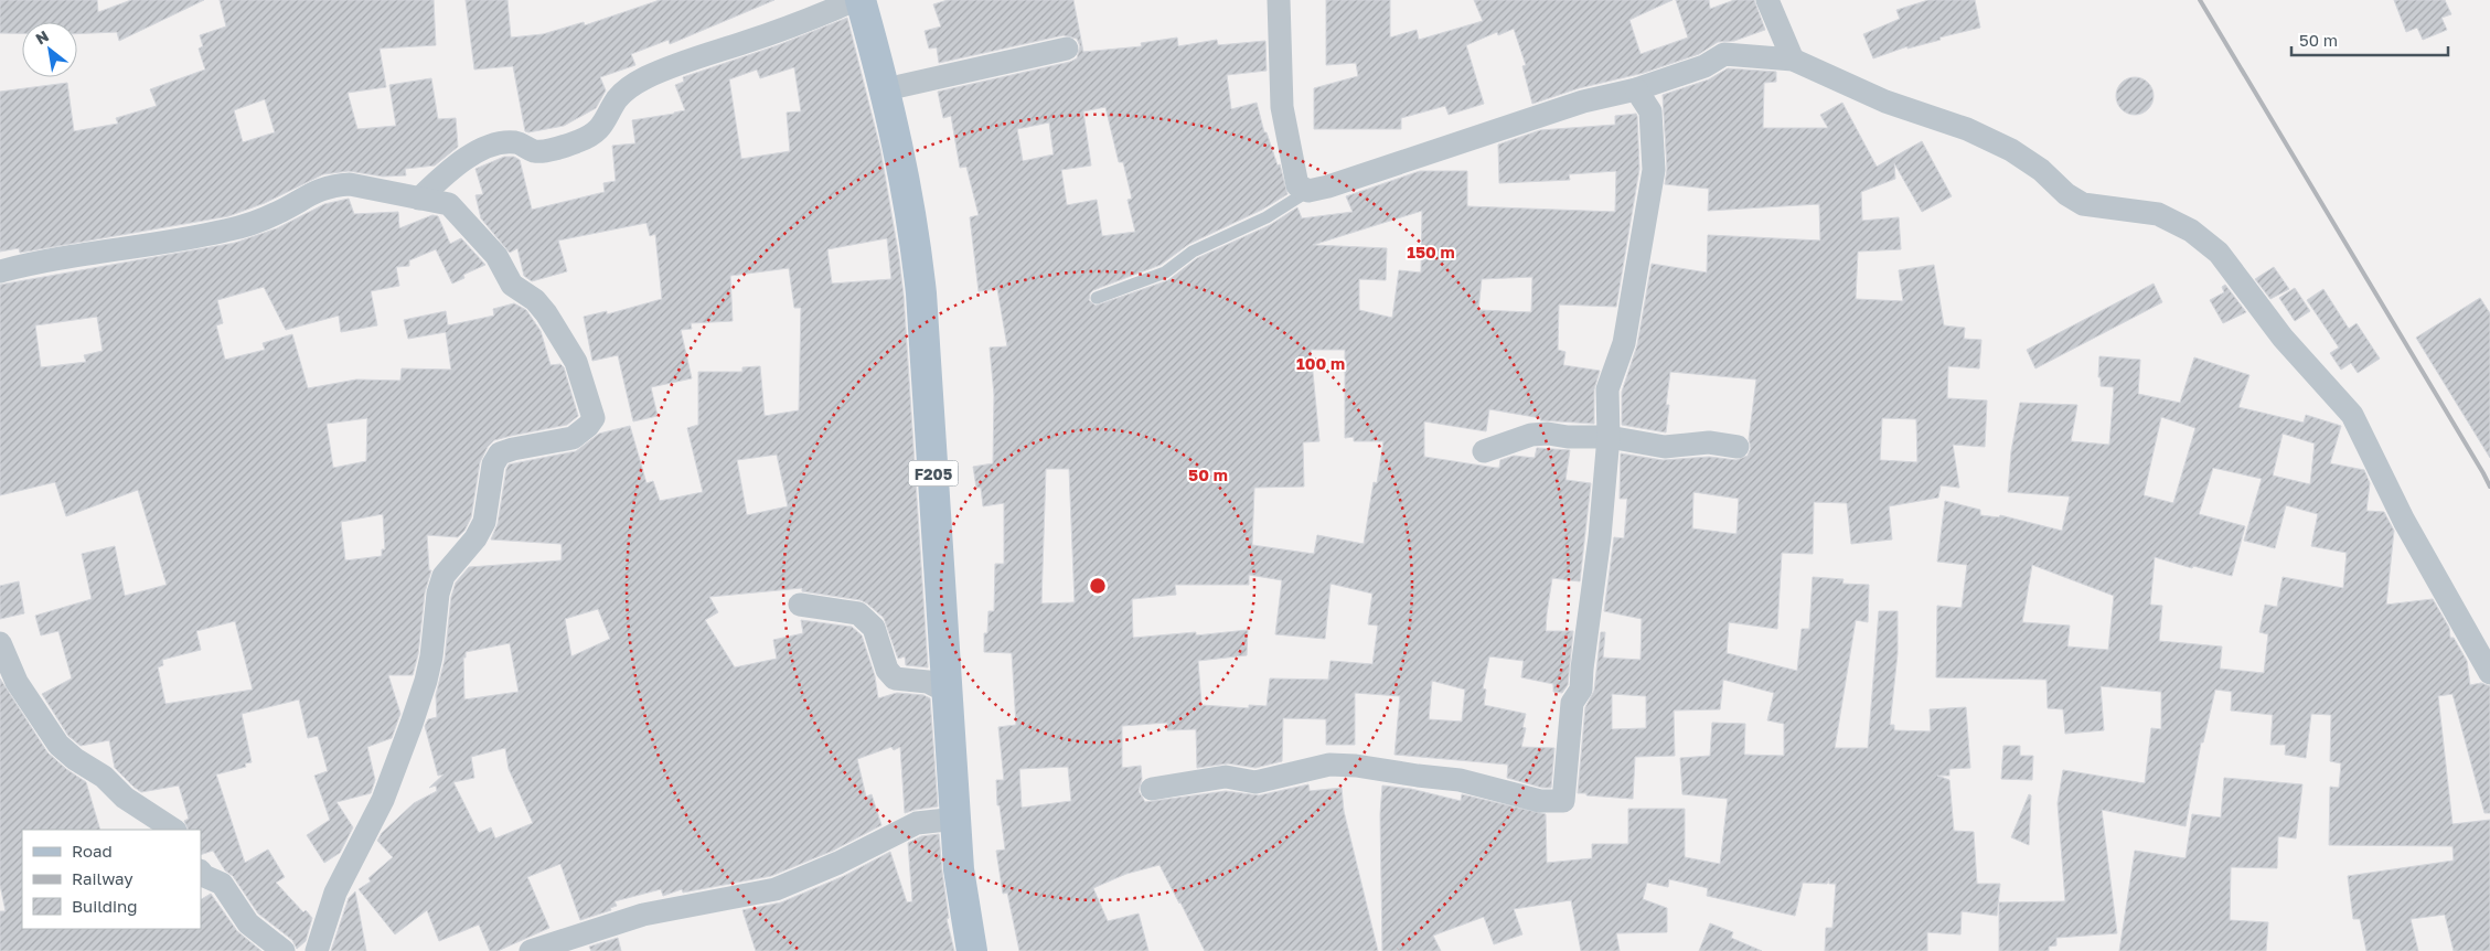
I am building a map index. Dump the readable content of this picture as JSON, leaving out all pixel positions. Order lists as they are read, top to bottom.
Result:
{
  "streets": {
    "main road": ["F205"]
  },
  "legend": ["Road", "Railway", "Building"],
  "scale_bar": "50 m",
  "north": "top left",
  "rings": ["150 m", "100 m", "50 m"]
}
